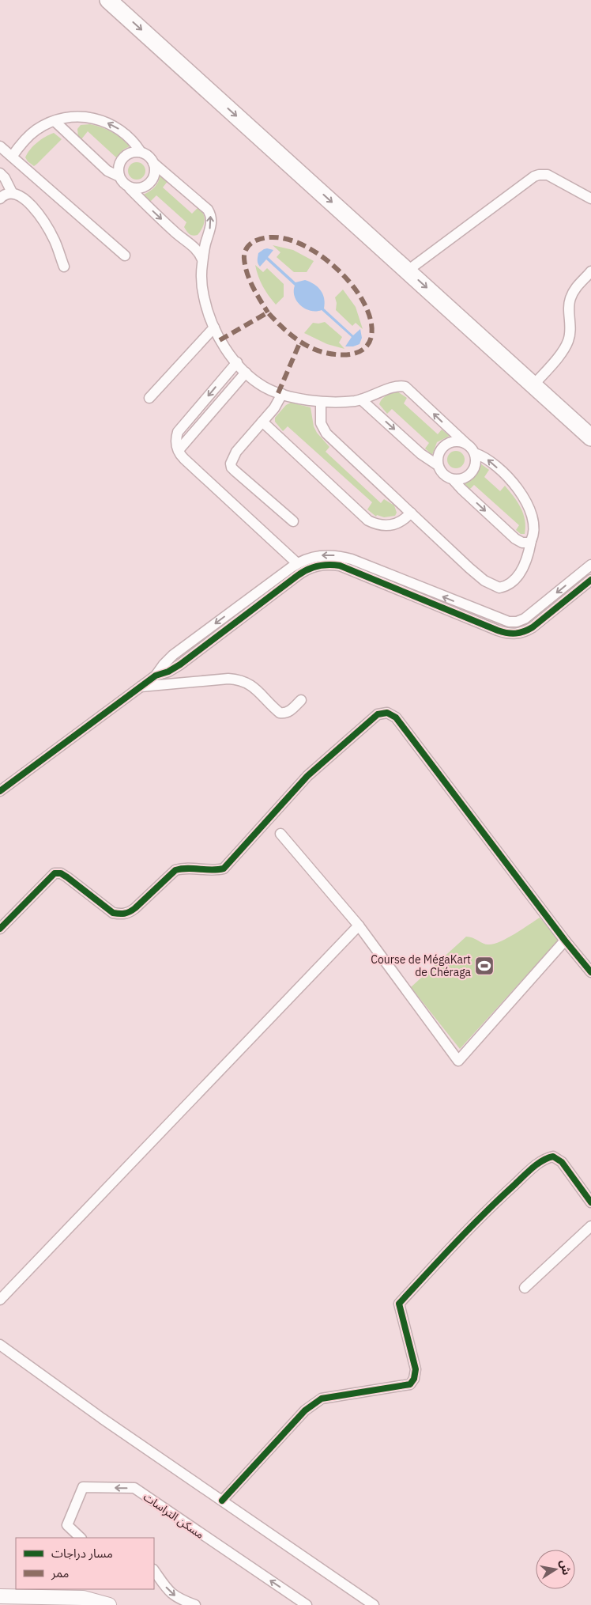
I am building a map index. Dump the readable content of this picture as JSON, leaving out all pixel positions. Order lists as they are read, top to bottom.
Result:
{
  "streets": {
    "street": ["مسكن التراسات"]
  },
  "places": {
    "sports": ["Course de MégaKart de Chéraga"]
  },
  "legend": ["مسار دراجات", "ممر"],
  "north": "right"
}
